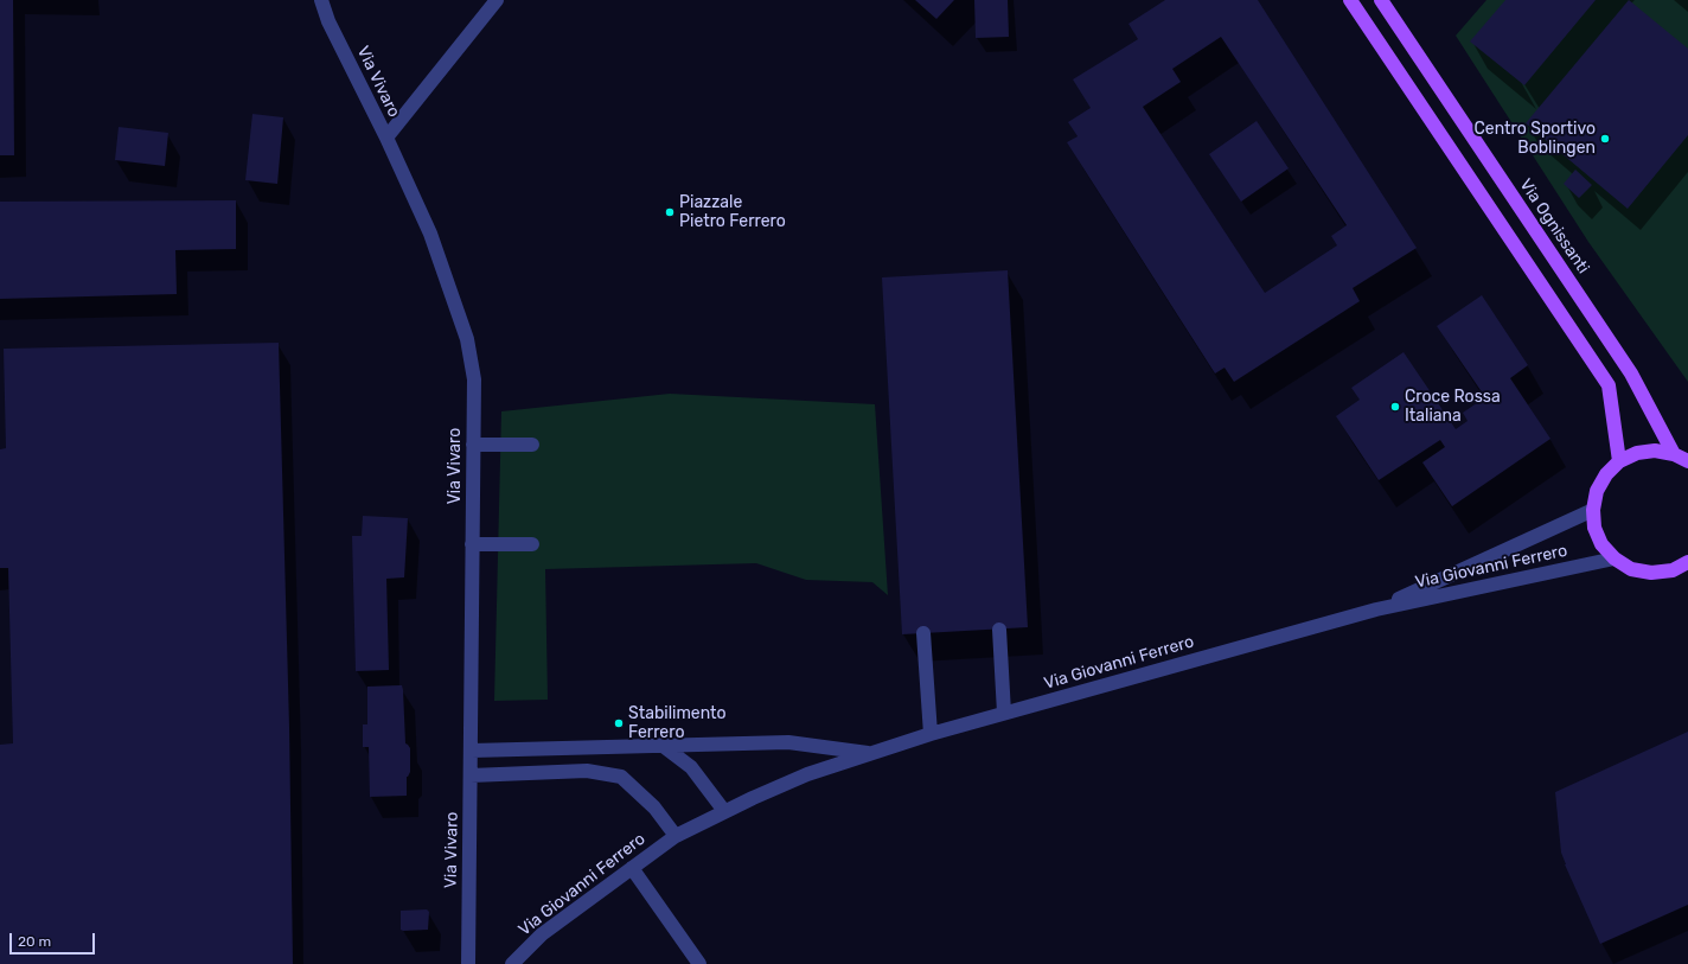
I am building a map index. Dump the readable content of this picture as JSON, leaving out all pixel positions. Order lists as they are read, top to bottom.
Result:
{
  "streets": {
    "main road": ["Via Ognissanti"],
    "street": ["Via Vivaro", "Via Giovanni Ferrero"]
  },
  "crossings": [
    ["Via Vivaro", "Via Giovanni Ferrero"]
  ],
  "places": [
    "Centro Sportivo Boblingen",
    "Piazzale Pietro Ferrero",
    "Croce Rossa Italiana",
    "Stabilimento Ferrero"
  ],
  "scale_bar": "20 m"
}
